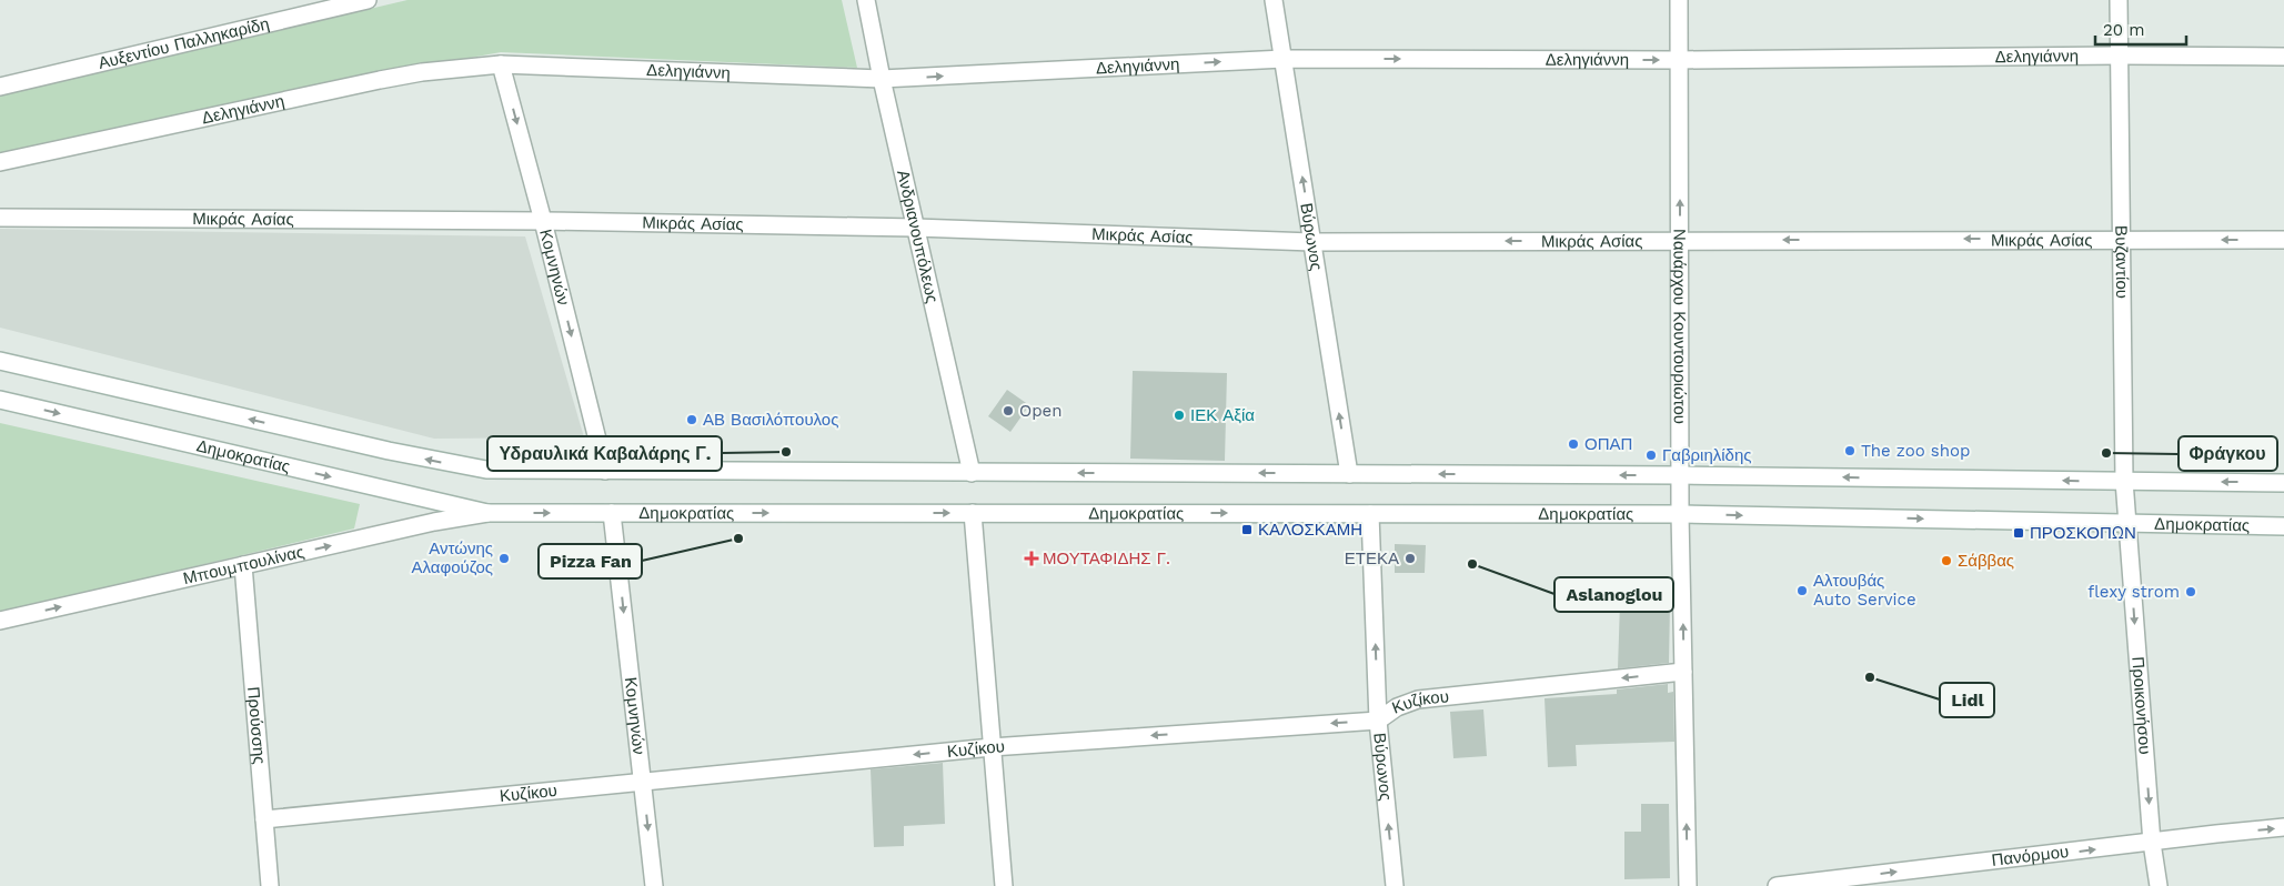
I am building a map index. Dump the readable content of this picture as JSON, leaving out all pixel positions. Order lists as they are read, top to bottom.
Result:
{
  "streets": {
    "street": [
      "Αυξεντίου Παλληκαρίδη",
      "Δεληγιάννη",
      "Μικράς Ασίας",
      "Ανδριανουπόλεως",
      "Βύρωνος",
      "Βυζαντίου",
      "Κομνηνών",
      "Ναυάρχου Κουντουριώτου",
      "Δημοκρατίας",
      "Μπουμπουλίνας",
      "Κυζίκου",
      "Προικονήσου",
      "Προύσσης",
      "Πανόρμου"
    ]
  },
  "crossings": [
    ["Δεληγιάννη", "Ανδριανουπόλεως"],
    ["Δεληγιάννη", "Βύρωνος"],
    ["Δεληγιάννη", "Βυζαντίου"],
    ["Δεληγιάννη", "Κομνηνών"],
    ["Δεληγιάννη", "Ναυάρχου Κουντουριώτου"],
    ["Μικράς Ασίας", "Ανδριανουπόλεως"],
    ["Μικράς Ασίας", "Βύρωνος"],
    ["Μικράς Ασίας", "Βυζαντίου"],
    ["Μικράς Ασίας", "Κομνηνών"],
    ["Μικράς Ασίας", "Ναυάρχου Κουντουριώτου"],
    ["Βύρωνος", "Δημοκρατίας"],
    ["Βύρωνος", "Κυζίκου"],
    ["Βυζαντίου", "Δημοκρατίας"],
    ["Βυζαντίου", "Προικονήσου"],
    ["Κομνηνών", "Δημοκρατίας"],
    ["Κομνηνών", "Κυζίκου"],
    ["Ναυάρχου Κουντουριώτου", "Δημοκρατίας"],
    ["Ναυάρχου Κουντουριώτου", "Κυζίκου"],
    ["Δημοκρατίας", "Μπουμπουλίνας"],
    ["Δημοκρατίας", "Προικονήσου"],
    ["Μπουμπουλίνας", "Προύσσης"],
    ["Κυζίκου", "Προύσσης"],
    ["Προικονήσου", "Πανόρμου"]
  ],
  "one_way": [
    "Μικράς Ασίας",
    "Βύρωνος",
    "Κομνηνών",
    "Ναυάρχου Κουντουριώτου",
    "Κυζίκου",
    "Προικονήσου",
    "Πανόρμου"
  ],
  "places": {
    "other": [
      "Open",
      "ΙΕΚ Αξία",
      "ΑΒ Βασιλόπουλος",
      "ΟΠΑΠ",
      "The zoo shop",
      "Υδραυλικά Καβαλάρης Γ.",
      "Φράγκου",
      "Γαβριηλίδης",
      "Pizza Fan",
      "Αντώνης Αλαφούζος",
      "ΕΤΕΚΑ",
      "Σάββας",
      "Aslanoglou",
      "Αλτουβάς Auto Service",
      "flexy strom",
      "Lidl"
    ],
    "transit": ["ΚΑΛΟΣΚΑΜΗ", "ΠΡΟΣΚΟΠΩΝ"],
    "health": ["ΜΟΥΤΑΦΙΔΗΣ Γ."]
  },
  "scale_bar": "20 m"
}
